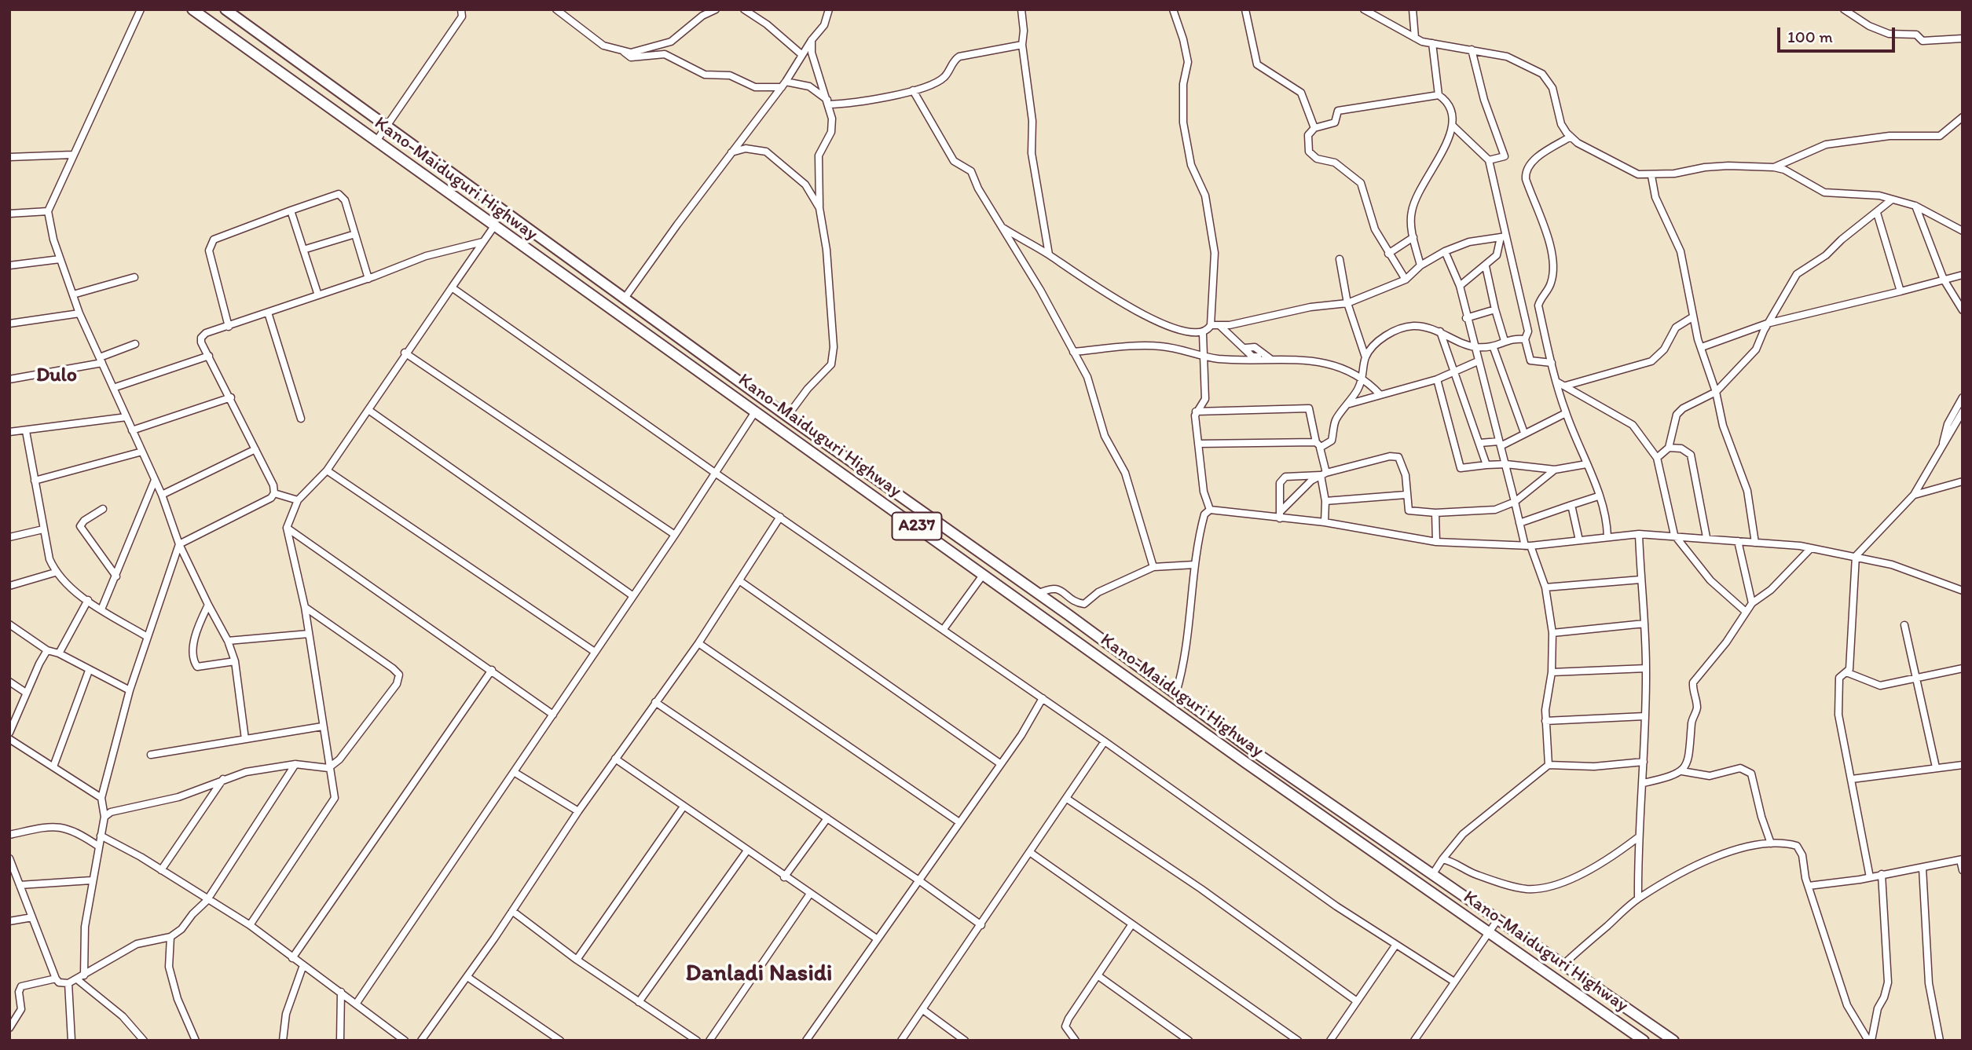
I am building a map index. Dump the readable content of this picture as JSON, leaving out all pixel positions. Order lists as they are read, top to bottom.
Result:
{
  "streets": {
    "highway": ["Kano-Maiduguri Highway", "A237"]
  },
  "districts": ["Dulo", "Danladi Nasidi"],
  "scale_bar": "100 m"
}
